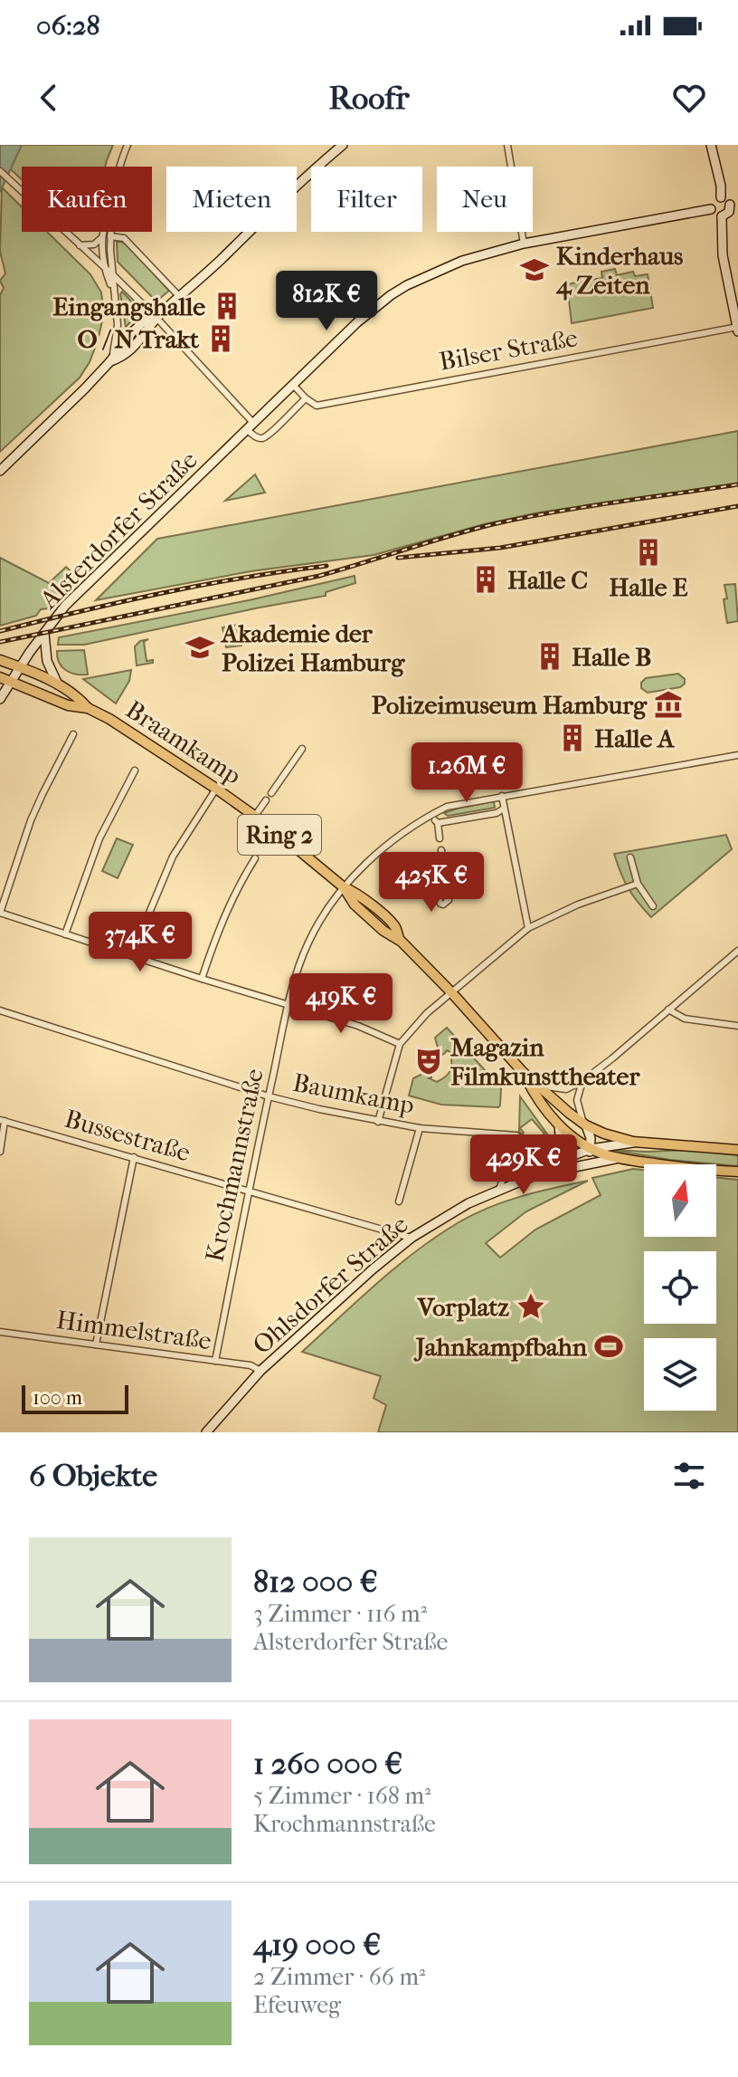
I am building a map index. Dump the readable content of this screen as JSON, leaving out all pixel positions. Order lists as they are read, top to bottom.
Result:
{
  "streets": {
    "main road": ["Braamkamp", "Ring 2"],
    "street": [
      "Bilser Straße",
      "Alsterdorfer Straße",
      "Baumkamp",
      "Bussestraße",
      "Krochmannstraße",
      "Ohlsdorfer Straße",
      "Himmelstraße"
    ]
  },
  "crossings": [
    ["Alsterdorfer Straße", "Braamkamp"],
    ["Braamkamp", "Ring 2"],
    ["Braamkamp", "Krochmannstraße"],
    ["Braamkamp", "Ohlsdorfer Straße"],
    ["Ring 2", "Ohlsdorfer Straße"],
    ["Baumkamp", "Krochmannstraße"],
    ["Baumkamp", "Ohlsdorfer Straße"],
    ["Bussestraße", "Krochmannstraße"],
    ["Bussestraße", "Ohlsdorfer Straße"],
    ["Krochmannstraße", "Himmelstraße"],
    ["Ohlsdorfer Straße", "Himmelstraße"]
  ],
  "places": {
    "school or university": ["Kinderhaus 4 Zeiten", "Akademie der Polizei Hamburg"],
    "building": [
      "Eingangshalle",
      "O / N Trakt",
      "Halle E",
      "Halle C",
      "Halle B",
      "Halle A"
    ],
    "museum": ["Polizeimuseum Hamburg"],
    "theatre": ["Magazin Filmkunsttheater"],
    "place": ["Vorplatz"],
    "sports": ["Jahnkampfbahn"]
  },
  "scale_bar": "100 m",
  "north": "top",
  "page": {
    "status": "06:28",
    "header": "Roofr",
    "chip": [
      "Kaufen",
      "Mieten",
      "Filter",
      "Neu"
    ],
    "price": [
      "812K €",
      "1.26M €",
      "425K €",
      "374K €",
      "419K €",
      "429K €"
    ],
    "scale": "100 m",
    "heading": "6 Objekte",
    "list": [
      {
        "name": "812 000 €",
        "note": "3 Zimmer · 116 m² · Alsterdorfer Straße"
      },
      {
        "name": "1 260 000 €",
        "note": "5 Zimmer · 168 m² · Krochmannstraße"
      },
      {
        "name": "419 000 €",
        "note": "2 Zimmer · 66 m² · Efeuweg"
      }
    ]
  }
}
